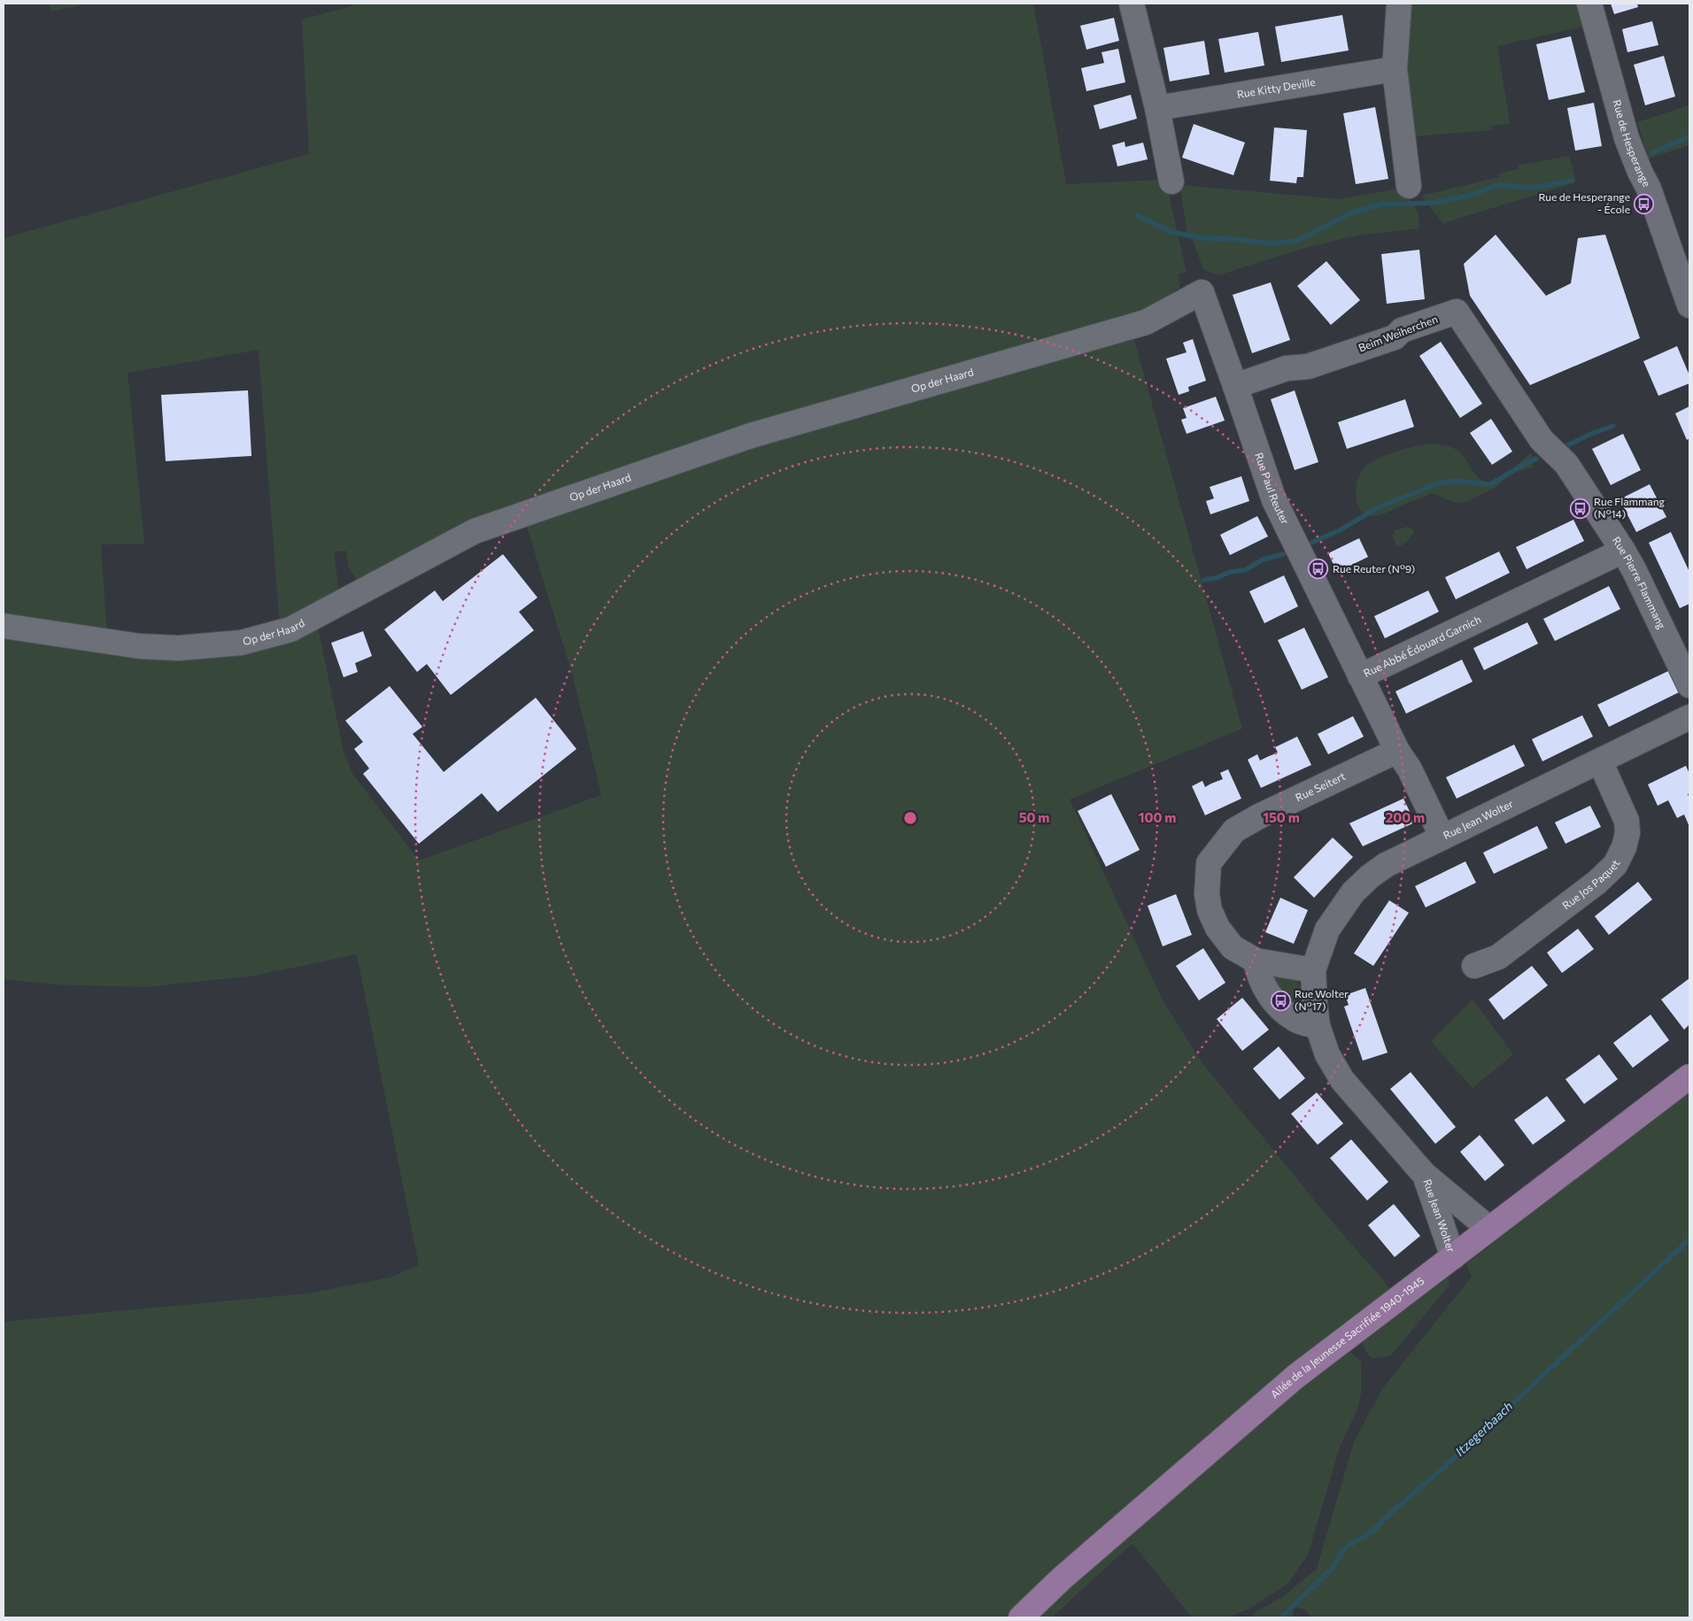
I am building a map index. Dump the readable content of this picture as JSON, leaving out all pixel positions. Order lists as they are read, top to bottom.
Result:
{
  "streets": {
    "main road": ["Allée de la Jeunesse Sacrifiée 1940-1945"],
    "street": [
      "Rue Kitty Deville",
      "Rue de Hesperange",
      "Beim Weiherchen",
      "Op der Haard",
      "Rue Paul Reuter",
      "Rue Pierre Flammang",
      "Rue Abbé Édouard Garnich",
      "Rue Seitert",
      "Rue Jean Wolter",
      "Rue Jos Paquet"
    ]
  },
  "crossings": [
    ["Beim Weiherchen", "Rue Paul Reuter"],
    ["Beim Weiherchen", "Rue Pierre Flammang"],
    ["Op der Haard", "Rue Paul Reuter"],
    ["Rue Paul Reuter", "Rue Abbé Édouard Garnich"],
    ["Rue Pierre Flammang", "Rue Abbé Édouard Garnich"],
    ["Rue Abbé Édouard Garnich", "Rue Seitert"],
    ["Rue Abbé Édouard Garnich", "Rue Jean Wolter"],
    ["Rue Jean Wolter", "Rue Jos Paquet"],
    ["Rue Jean Wolter", "Allée de la Jeunesse Sacrifiée 1940-1945"]
  ],
  "water": ["Itzegerbaach"],
  "places": {
    "bus stop": [
      "Rue de Hesperange - École",
      "Rue Flammang (N°14)",
      "Rue Reuter (N°9)",
      "Rue Wolter (N°17)"
    ]
  },
  "rings": [
    "50 m",
    "100 m",
    "150 m",
    "200 m"
  ]
}
